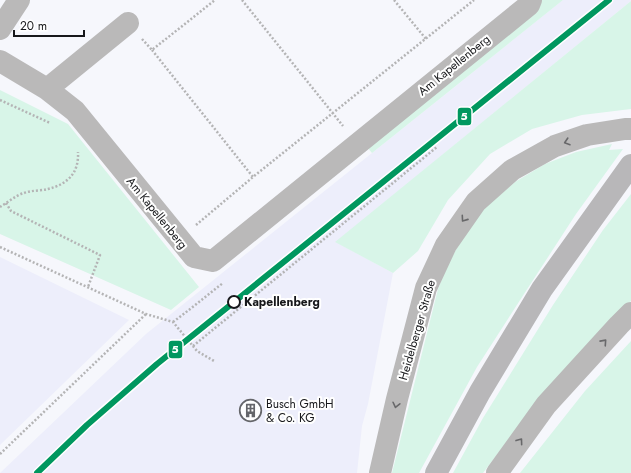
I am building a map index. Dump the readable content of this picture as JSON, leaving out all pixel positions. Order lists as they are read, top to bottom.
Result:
{
  "streets": {
    "street": ["Am Kapellenberg", "Heidelberger Straße"]
  },
  "places": {
    "other": ["Kapellenberg"],
    "building": ["Busch GmbH & Co. KG"]
  },
  "lines": ["transit line 5"],
  "scale_bar": "20 m"
}
